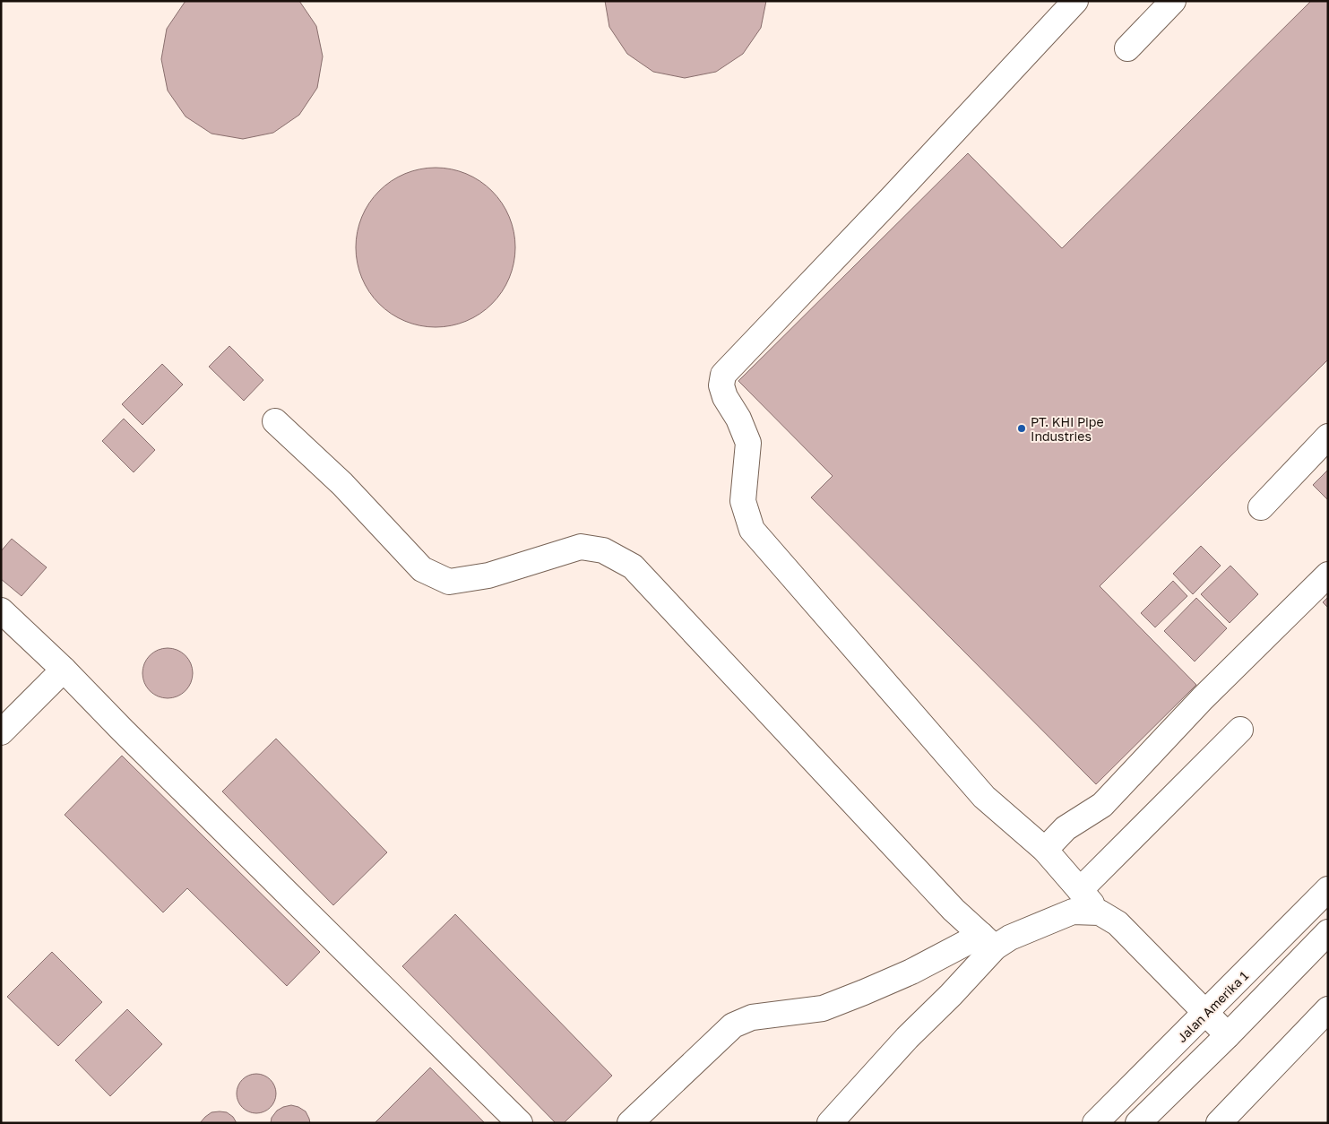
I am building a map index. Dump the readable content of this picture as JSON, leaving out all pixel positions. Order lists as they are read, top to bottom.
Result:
{
  "streets": {
    "street": ["Jalan Amerika 1"]
  },
  "places": ["PT. KHI Pipe Industries"]
}
